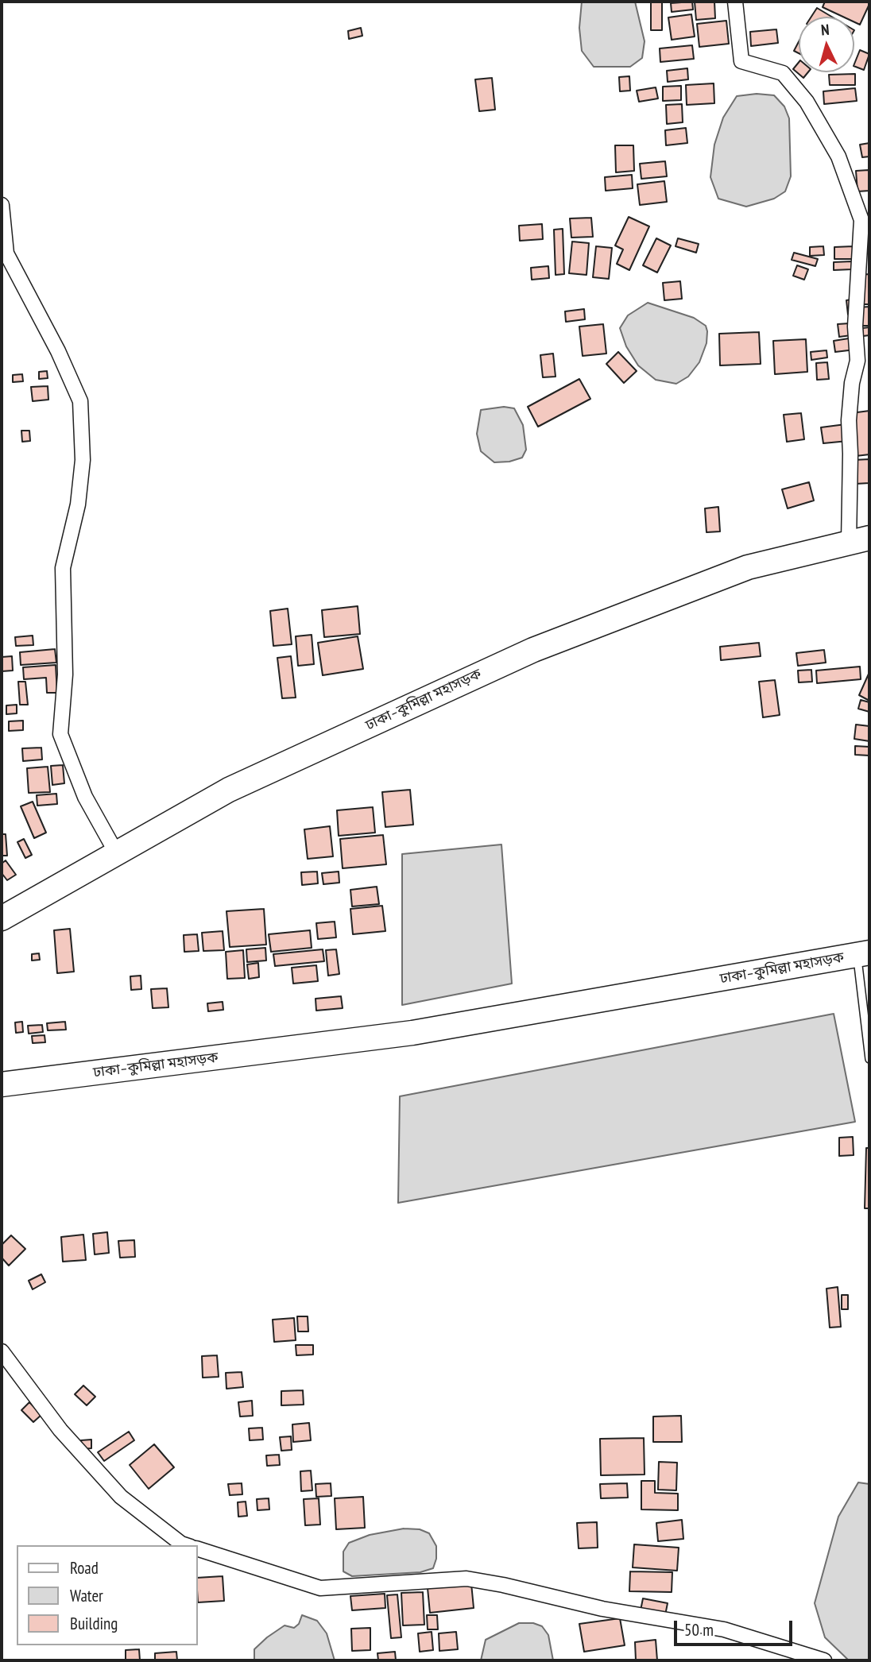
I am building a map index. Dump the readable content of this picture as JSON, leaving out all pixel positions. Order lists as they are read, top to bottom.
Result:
{
  "streets": {
    "highway": ["ঢাকা–কুমিল্লা মহাসড়ক"]
  },
  "legend": ["Road", "Water", "Building"],
  "scale_bar": "50 m",
  "north": "top"
}
